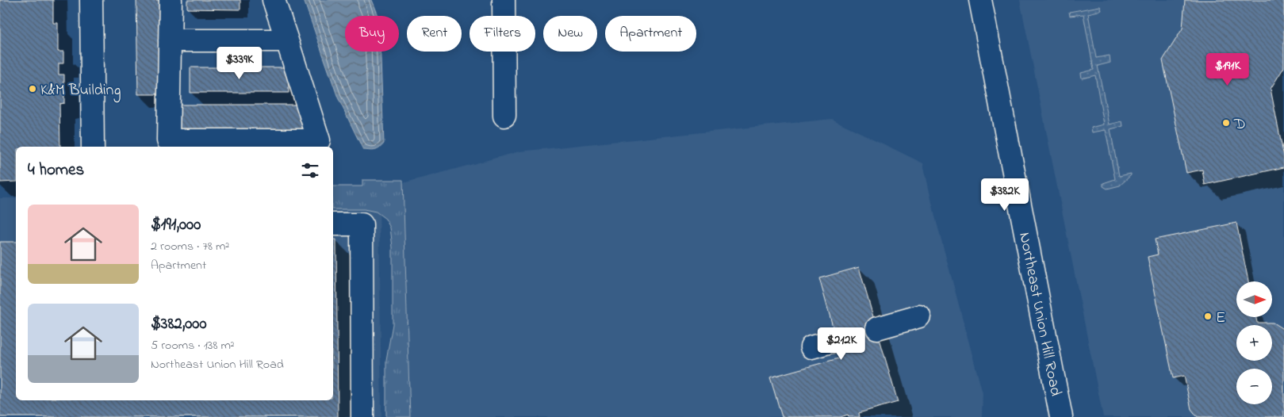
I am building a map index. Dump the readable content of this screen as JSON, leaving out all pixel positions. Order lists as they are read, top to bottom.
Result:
{
  "streets": {
    "main road": ["Northeast Union Hill Road"]
  },
  "places": ["K&M Building", "D", "E"],
  "north": "right",
  "page": {
    "chip": [
      "Buy",
      "Rent",
      "Filters",
      "New",
      "Apartment"
    ],
    "price": [
      "$339K",
      "$191K",
      "$382K",
      "$212K"
    ],
    "heading": "4 homes",
    "list": [
      {
        "name": "$191,000",
        "note": "2 rooms · 78 m² · Apartment"
      },
      {
        "name": "$382,000",
        "note": "5 rooms · 138 m² · Northeast Union Hill Road"
      }
    ],
    "map_buttons": ["+", "−"]
  }
}
